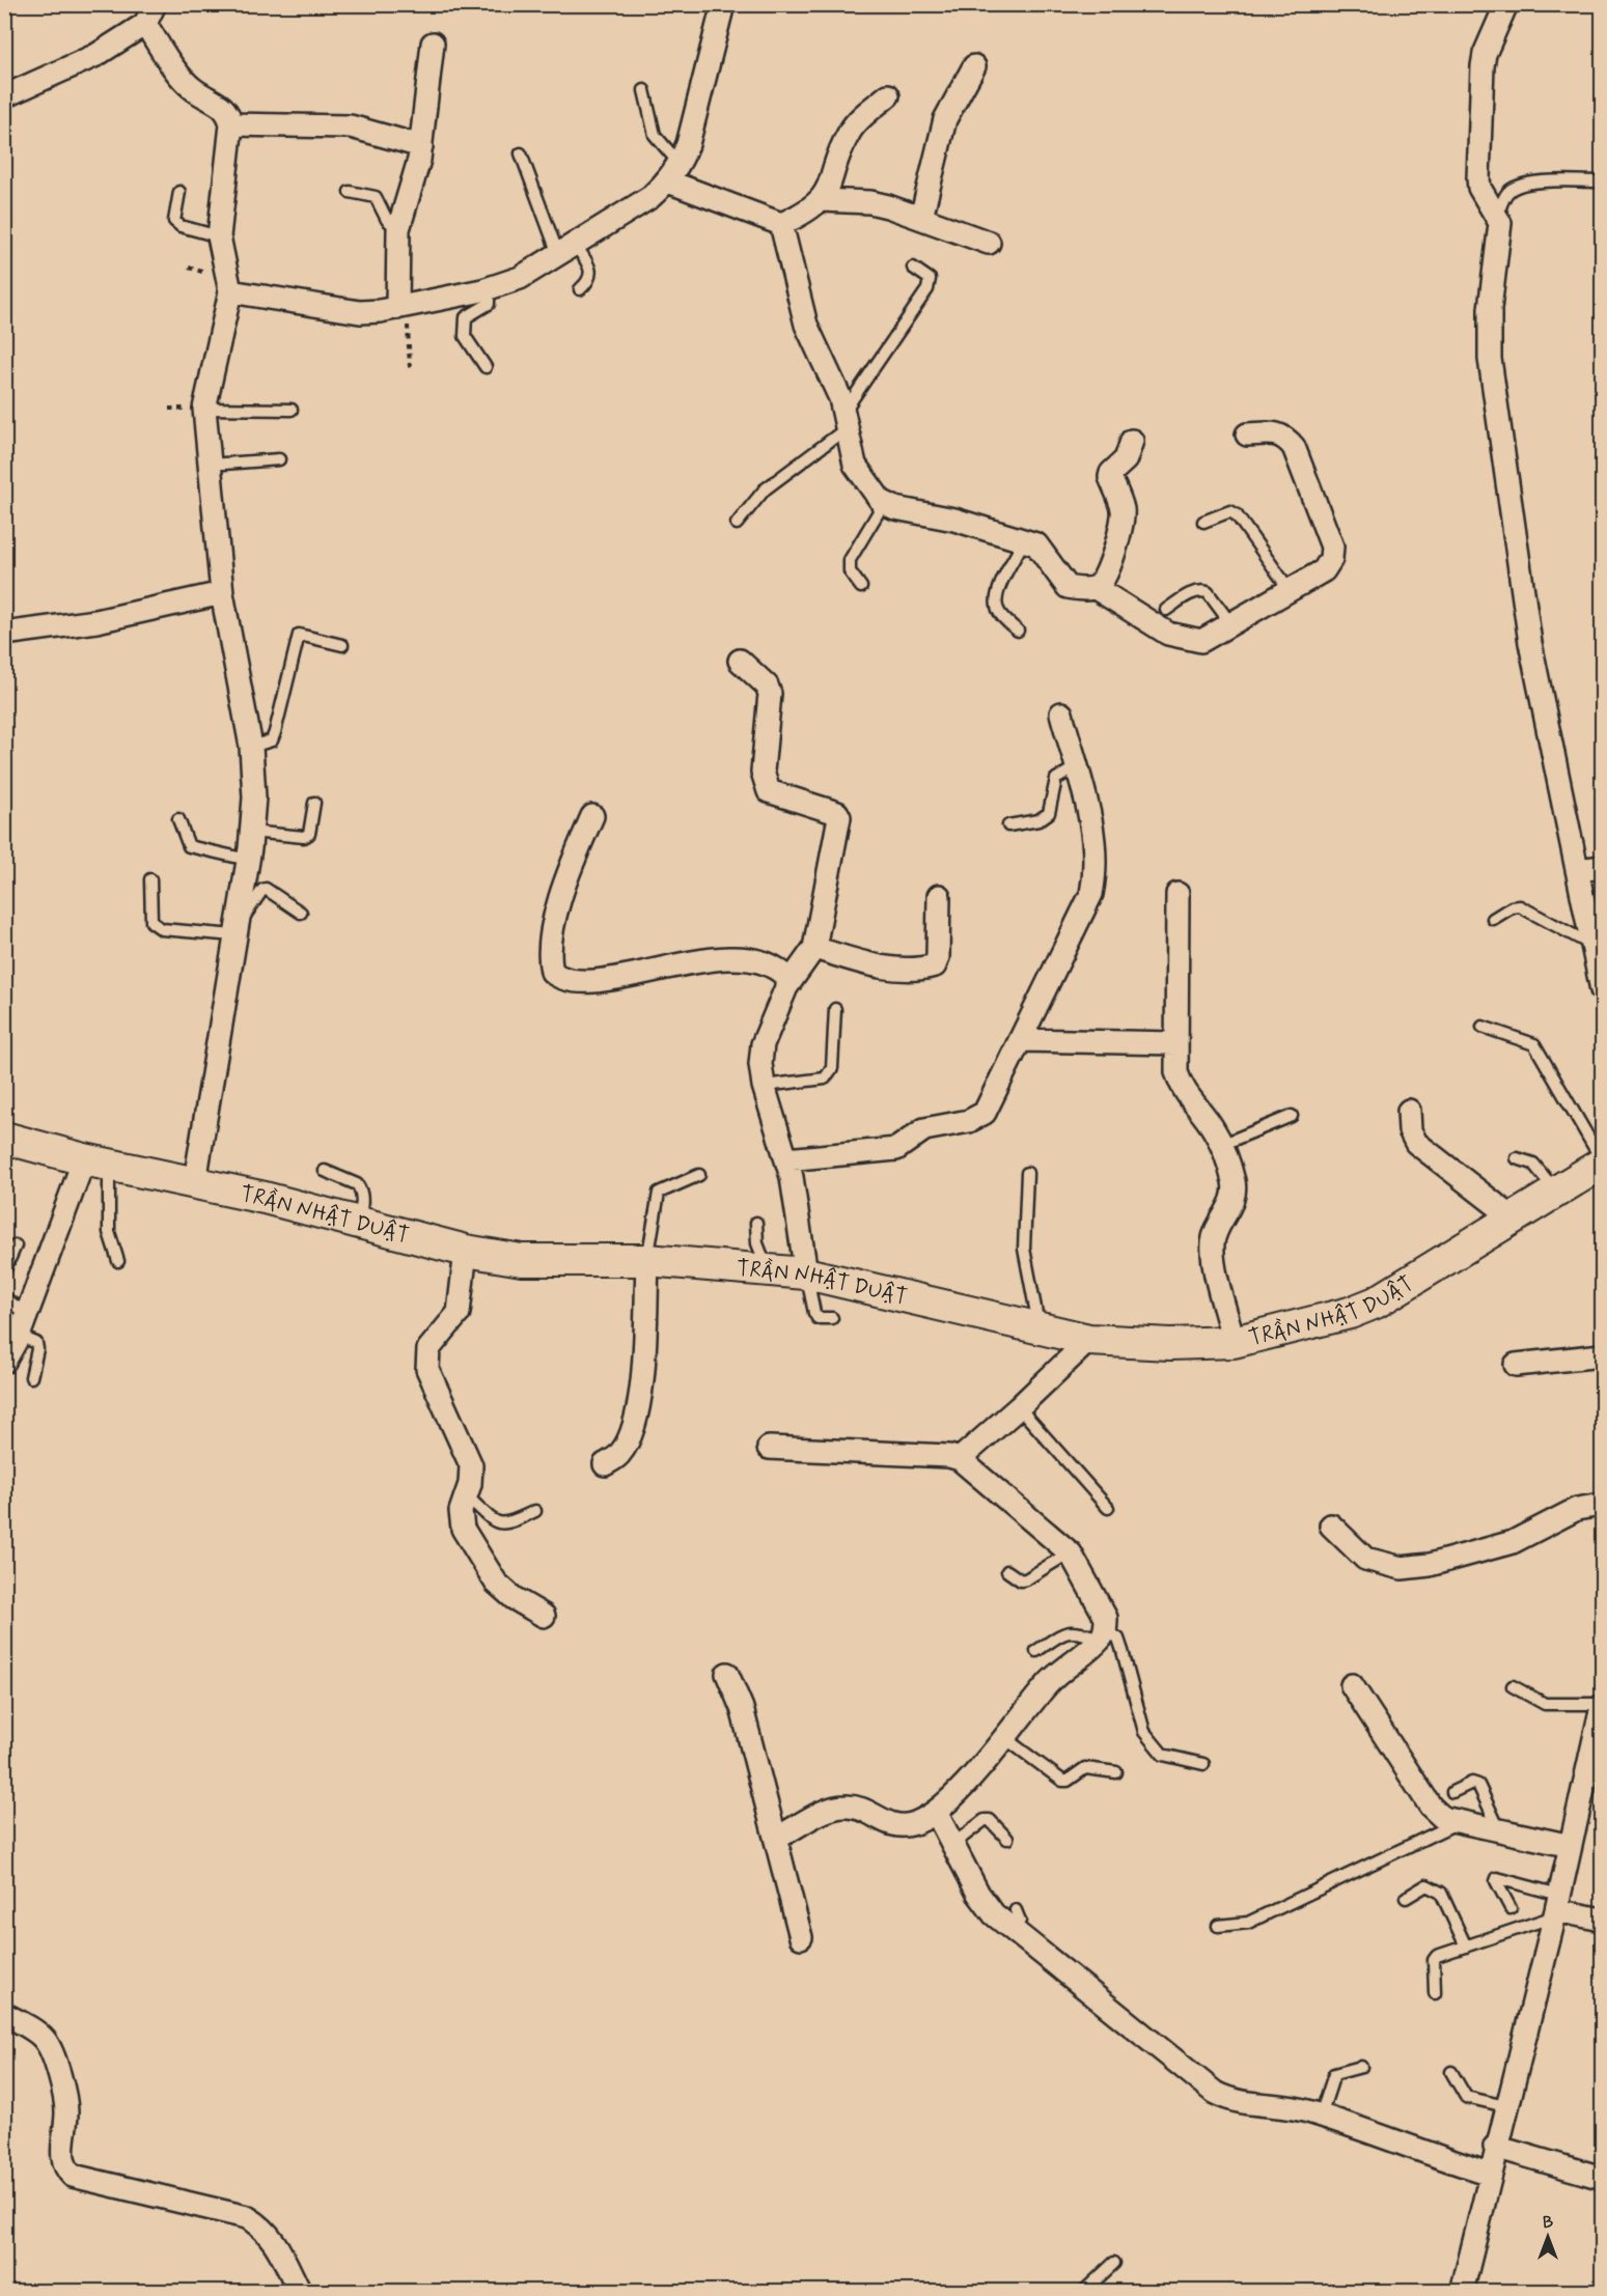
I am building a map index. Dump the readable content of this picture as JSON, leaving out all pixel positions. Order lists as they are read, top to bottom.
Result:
{
  "streets": {
    "main road": ["TRẦN NHẬT DUẬT"]
  },
  "north": "top"
}
